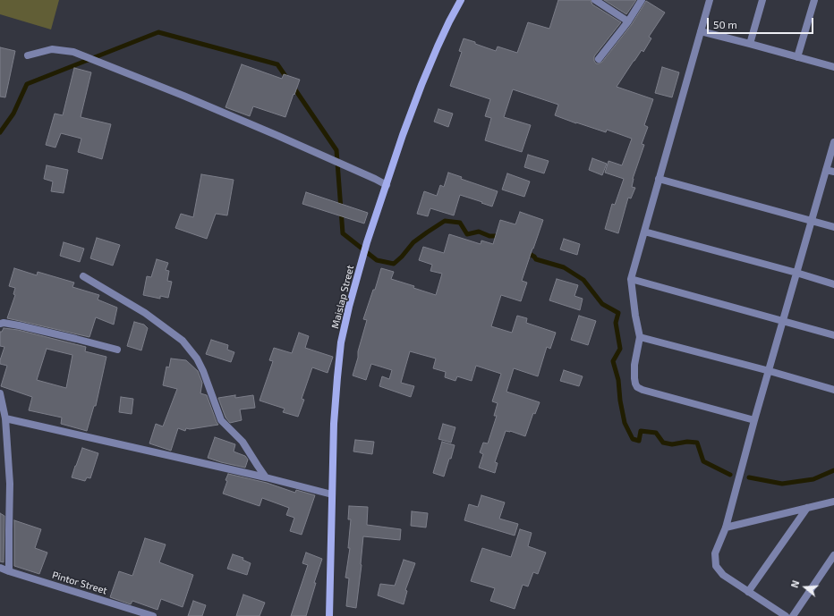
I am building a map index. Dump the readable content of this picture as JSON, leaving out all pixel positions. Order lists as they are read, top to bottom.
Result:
{
  "streets": {
    "main road": ["Maislap Street"],
    "street": ["Pintor Street"]
  },
  "scale_bar": "50 m",
  "north": "left"
}
